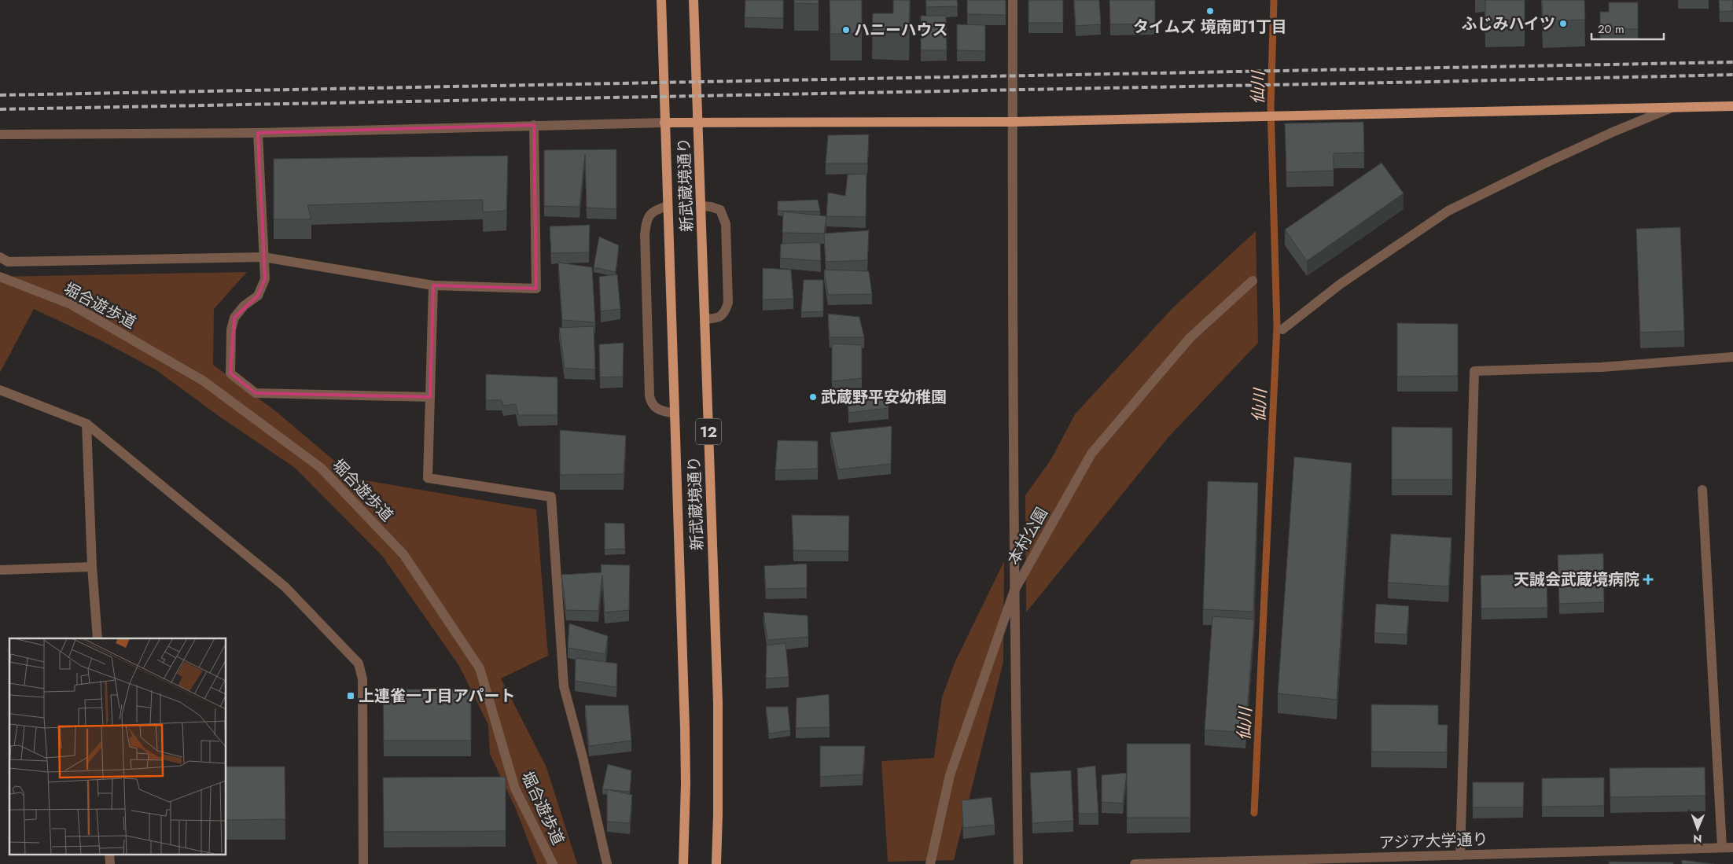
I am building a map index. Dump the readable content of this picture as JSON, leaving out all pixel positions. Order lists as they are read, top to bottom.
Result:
{
  "streets": {
    "main road": ["新武蔵境通り", "12"],
    "street": ["堀合遊歩道", "本村公園", "アジア大学通り"]
  },
  "water": ["仙川"],
  "places": {
    "other": [
      "タイムズ 境南町1丁目",
      "ふじみハイツ",
      "ハニーハウス",
      "武蔵野平安幼稚園"
    ],
    "health": ["天誠会武蔵境病院"],
    "transit": ["上連雀一丁目アパート"]
  },
  "scale_bar": "20 m",
  "north": "bottom"
}
